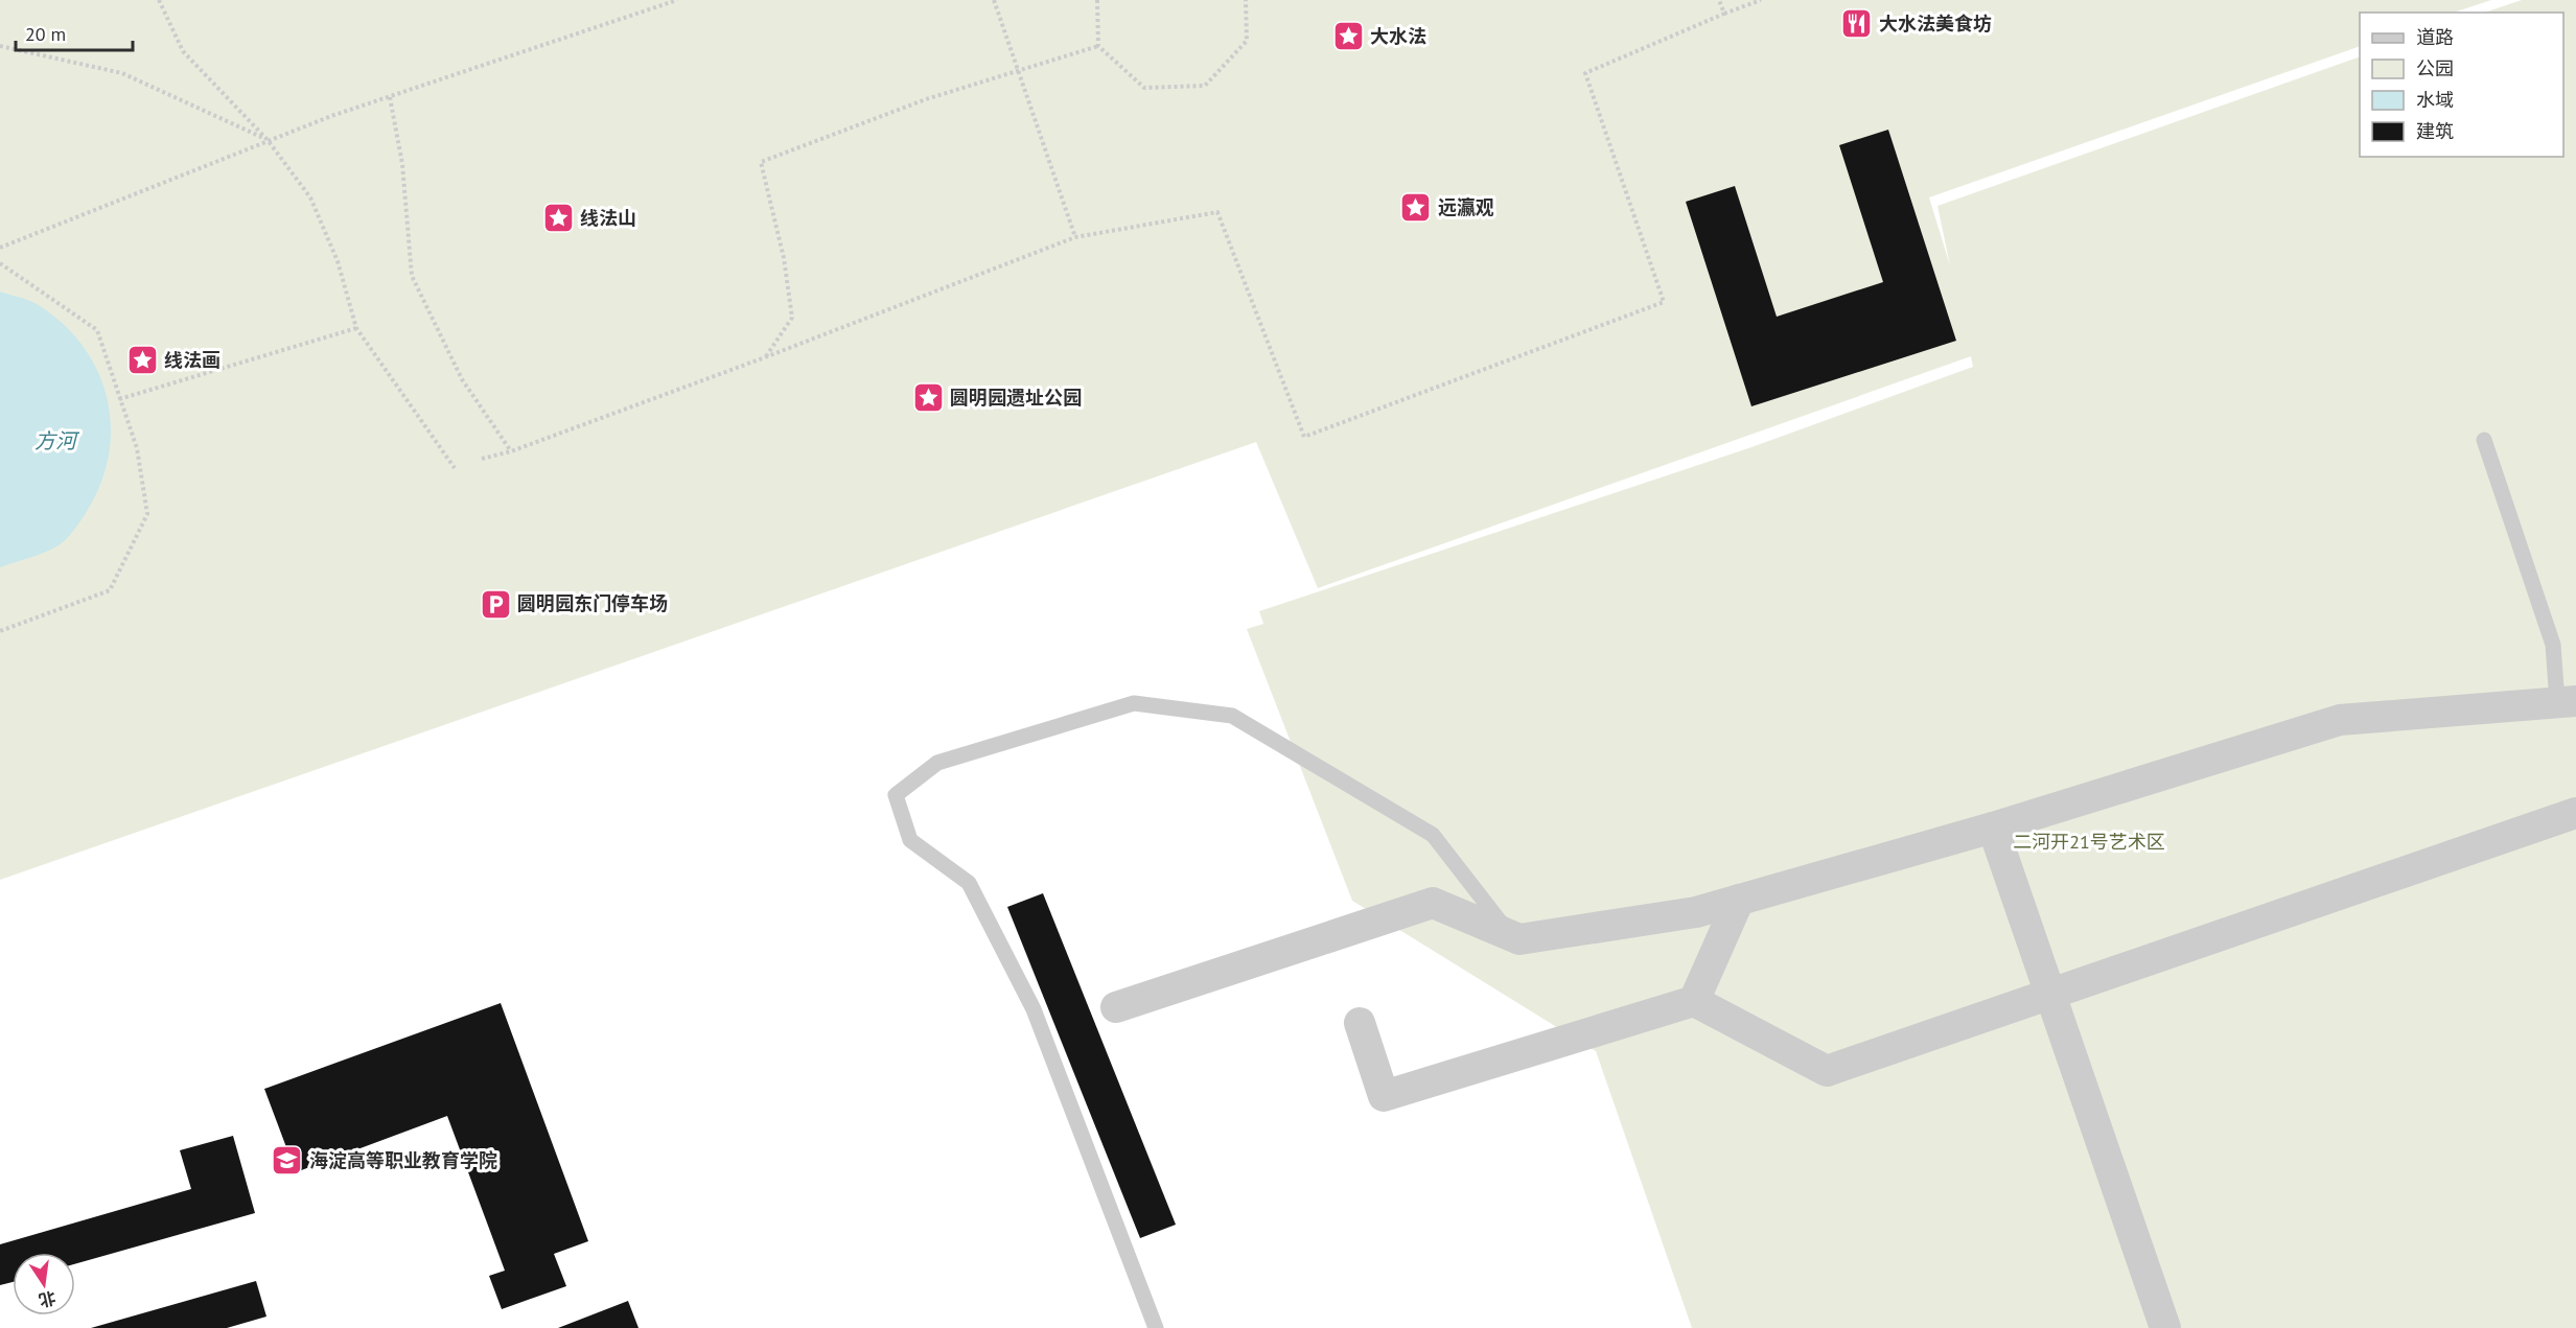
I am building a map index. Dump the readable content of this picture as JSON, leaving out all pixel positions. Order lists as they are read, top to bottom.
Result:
{
  "water": ["方河"],
  "parks": ["二河开21号艺术区"],
  "places": {
    "restaurant": ["大水法美食坊"],
    "place": [
      "大水法",
      "远瀛观",
      "线法山",
      "线法画",
      "圆明园遗址公园"
    ],
    "parking": ["圆明园东门停车场"],
    "school or university": ["海淀高等职业教育学院"]
  },
  "legend": [
    "道路",
    "公园",
    "水域",
    "建筑"
  ],
  "scale_bar": "20 m",
  "north": "bottom"
}
